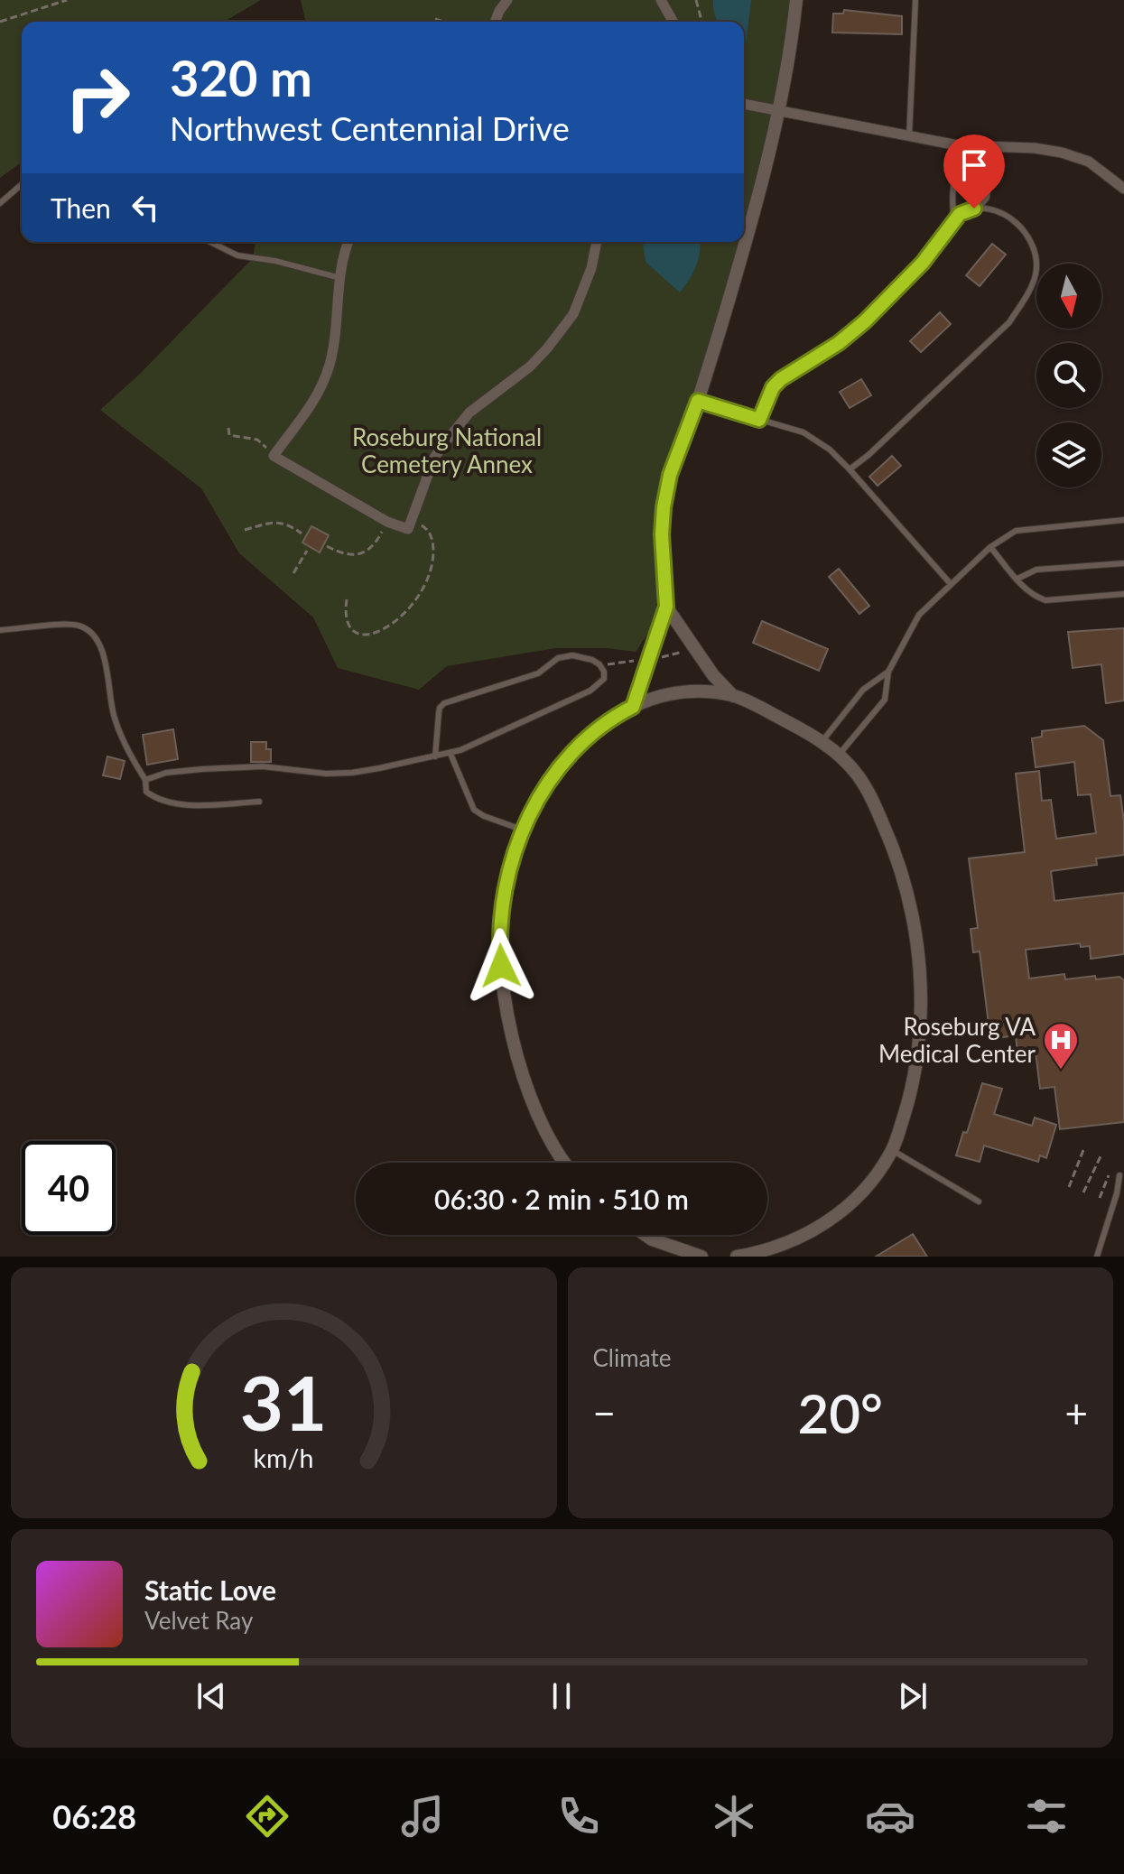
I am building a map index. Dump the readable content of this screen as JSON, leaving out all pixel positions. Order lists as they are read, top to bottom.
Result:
{
  "parks": ["Roseburg National Cemetery Annex"],
  "places": {
    "hospital": ["Roseburg VA Medical Center"]
  },
  "north": "bottom",
  "page": {
    "turn": ["320 m", "Northwest Centennial Drive"],
    "then": "Then",
    "limit": "40",
    "trip": "06:30 · 2 min · 510 m",
    "tile": "Climate",
    "heat": ["−", "20°", "+"],
    "song": ["Static Love", "Velvet Ray"],
    "tabs": "06:28",
    "gauge": ["31", "km/h"]
  }
}
